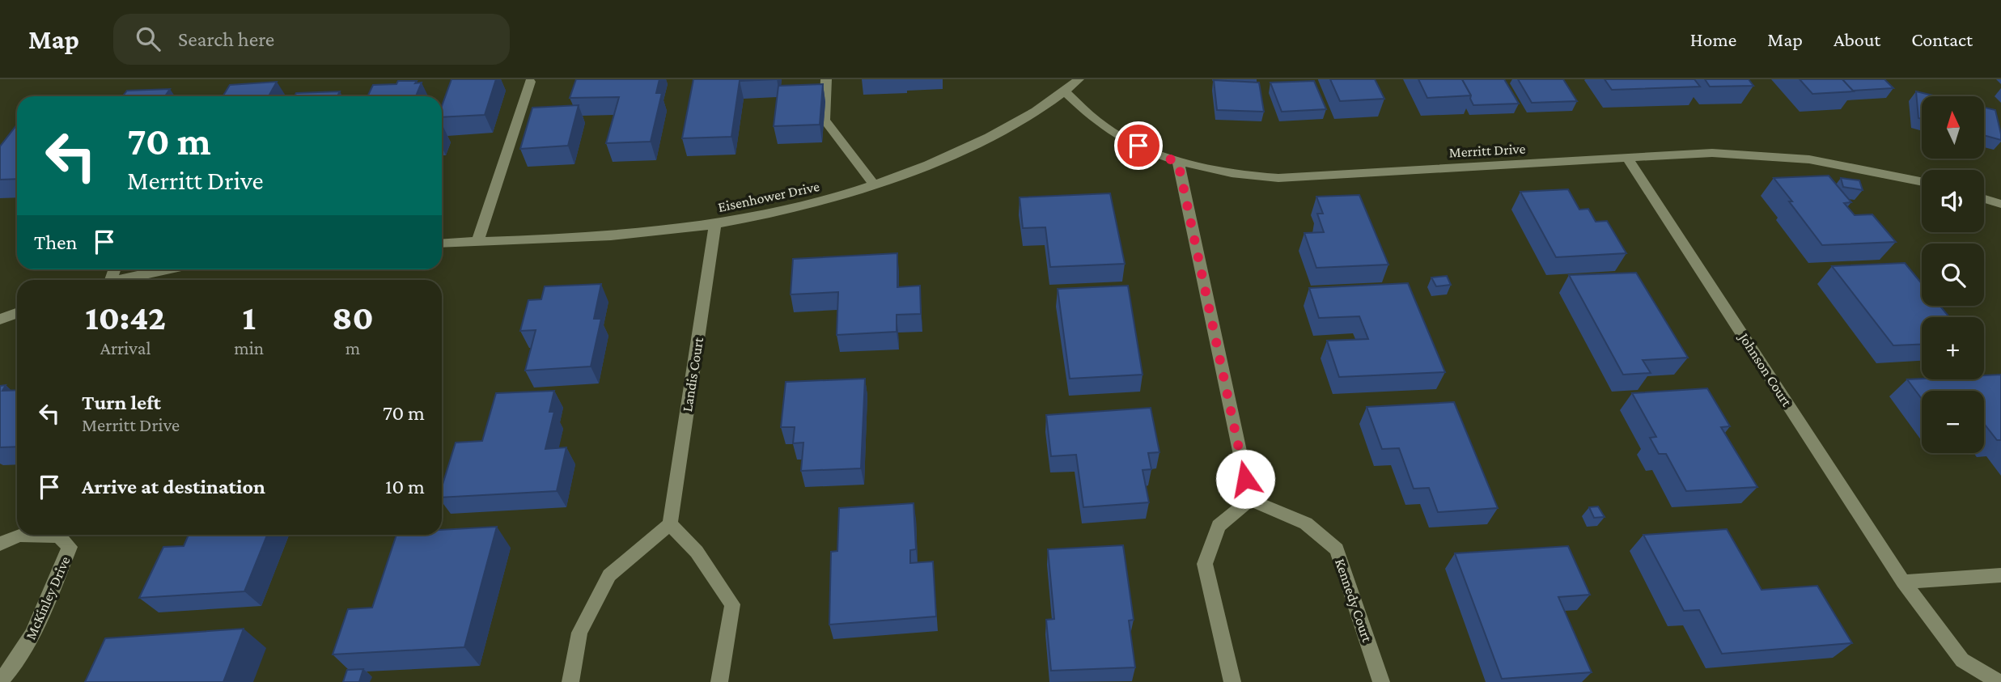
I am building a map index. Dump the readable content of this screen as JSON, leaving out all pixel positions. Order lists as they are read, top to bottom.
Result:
{
  "streets": {
    "street": [
      "Merritt Drive",
      "Eisenhower Drive",
      "Johnson Court",
      "Landis Court",
      "McKinley Drive",
      "Kennedy Court"
    ]
  },
  "crossings": [
    ["Merritt Drive", "Eisenhower Drive"],
    ["Merritt Drive", "Johnson Court"],
    ["Eisenhower Drive", "Landis Court"]
  ],
  "north": "top",
  "page": {
    "header": "Map",
    "search": "Search here",
    "nav": [
      "Home",
      "Map",
      "About",
      "Contact"
    ],
    "map_buttons": ["+", "−"],
    "turn": ["70 m", "Merritt Drive"],
    "then": "Then",
    "eta": [
      "10:42",
      "Arrival",
      "1",
      "min",
      "80",
      "m"
    ],
    "list": [
      {
        "name": "Turn left",
        "note": "Merritt Drive",
        "value": "70 m"
      },
      {
        "name": "Arrive at destination",
        "value": "10 m"
      }
    ]
  }
}
